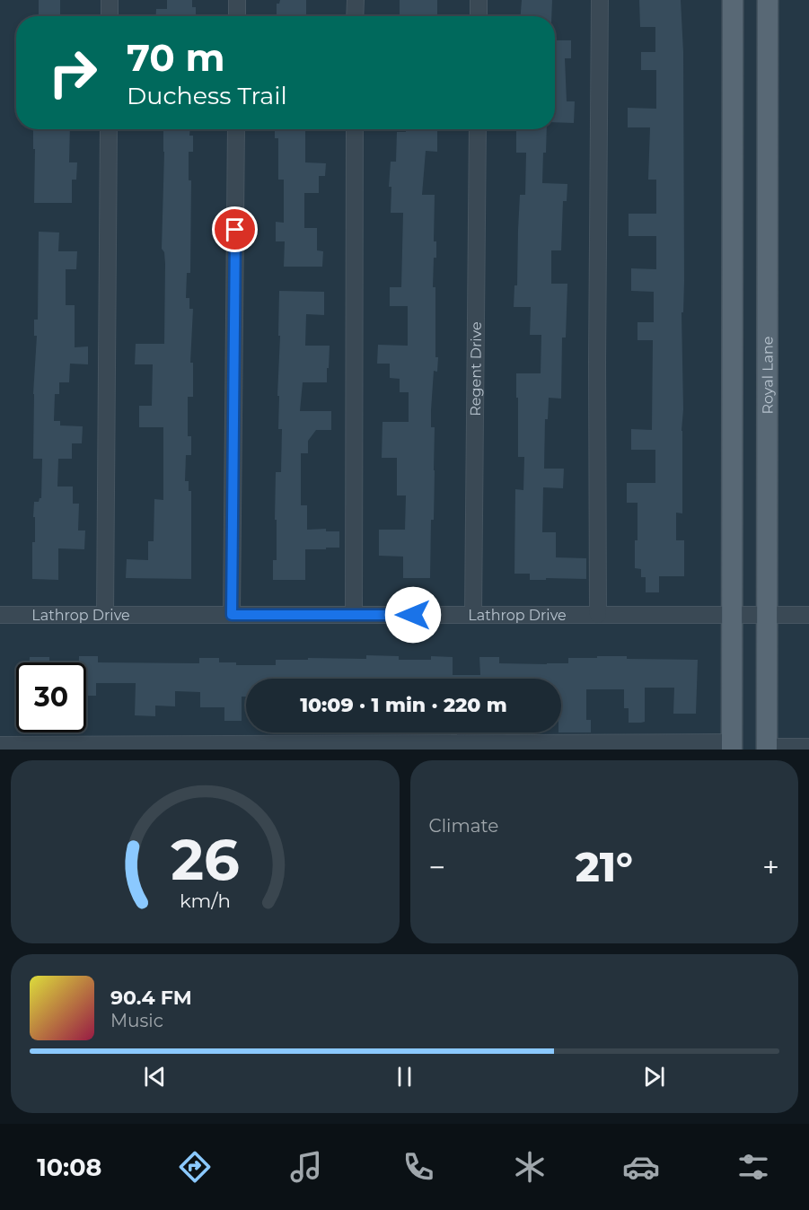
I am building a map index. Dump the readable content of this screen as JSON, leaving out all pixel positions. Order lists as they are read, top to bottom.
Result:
{
  "streets": {
    "main road": ["Royal Lane"],
    "street": ["Regent Drive", "Lathrop Drive"]
  },
  "crossings": [
    ["Regent Drive", "Lathrop Drive"],
    ["Royal Lane", "Lathrop Drive"]
  ],
  "page": {
    "turn": ["70 m", "Duchess Trail"],
    "limit": "30",
    "trip": "10:09 · 1 min · 220 m",
    "tile": "Climate",
    "heat": ["−", "21°", "+"],
    "song": ["90.4 FM", "Music"],
    "tabs": "10:08",
    "gauge": ["26", "km/h"]
  }
}
